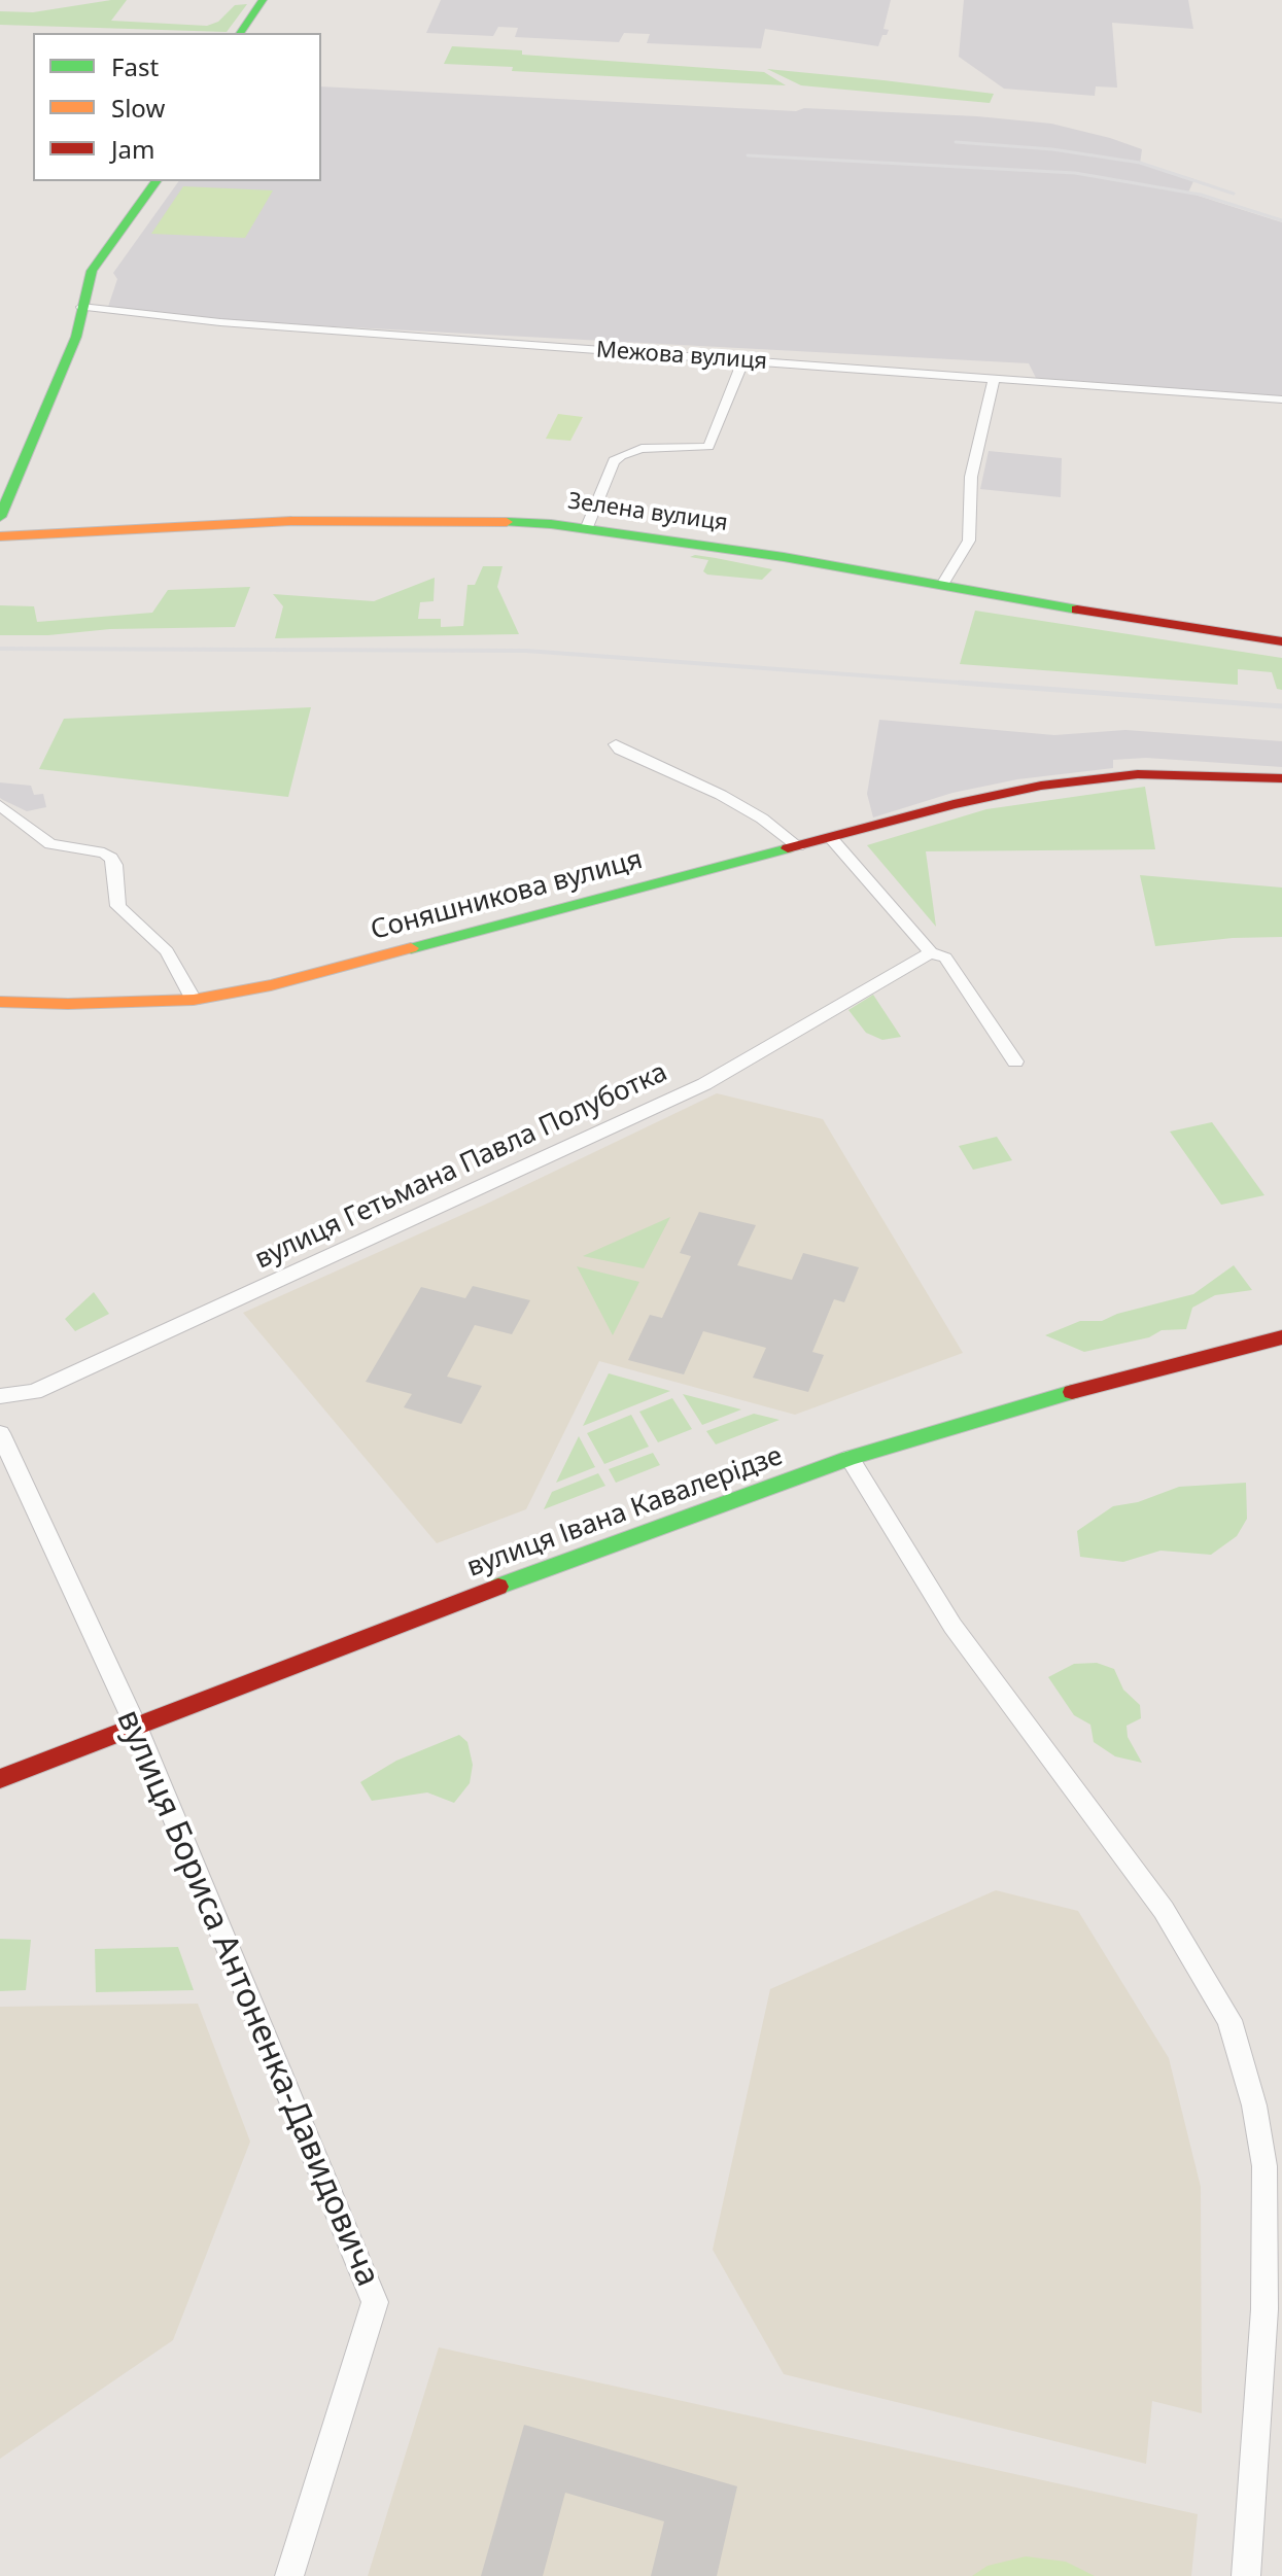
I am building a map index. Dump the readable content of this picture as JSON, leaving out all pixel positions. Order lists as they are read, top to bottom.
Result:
{
  "streets": {
    "street": [
      "Межова вулиця",
      "Зелена вулиця",
      "Соняшникова вулиця",
      "вулиця Гетьмана Павла Полуботка",
      "вулиця Івана Кавалерідзе",
      "вулиця Бориса Антоненка-Давидовича"
    ]
  },
  "crossings": [
    ["вулиця Івана Кавалерідзе", "вулиця Бориса Антоненка-Давидовича"]
  ],
  "legend": ["Fast", "Slow", "Jam"]
}
